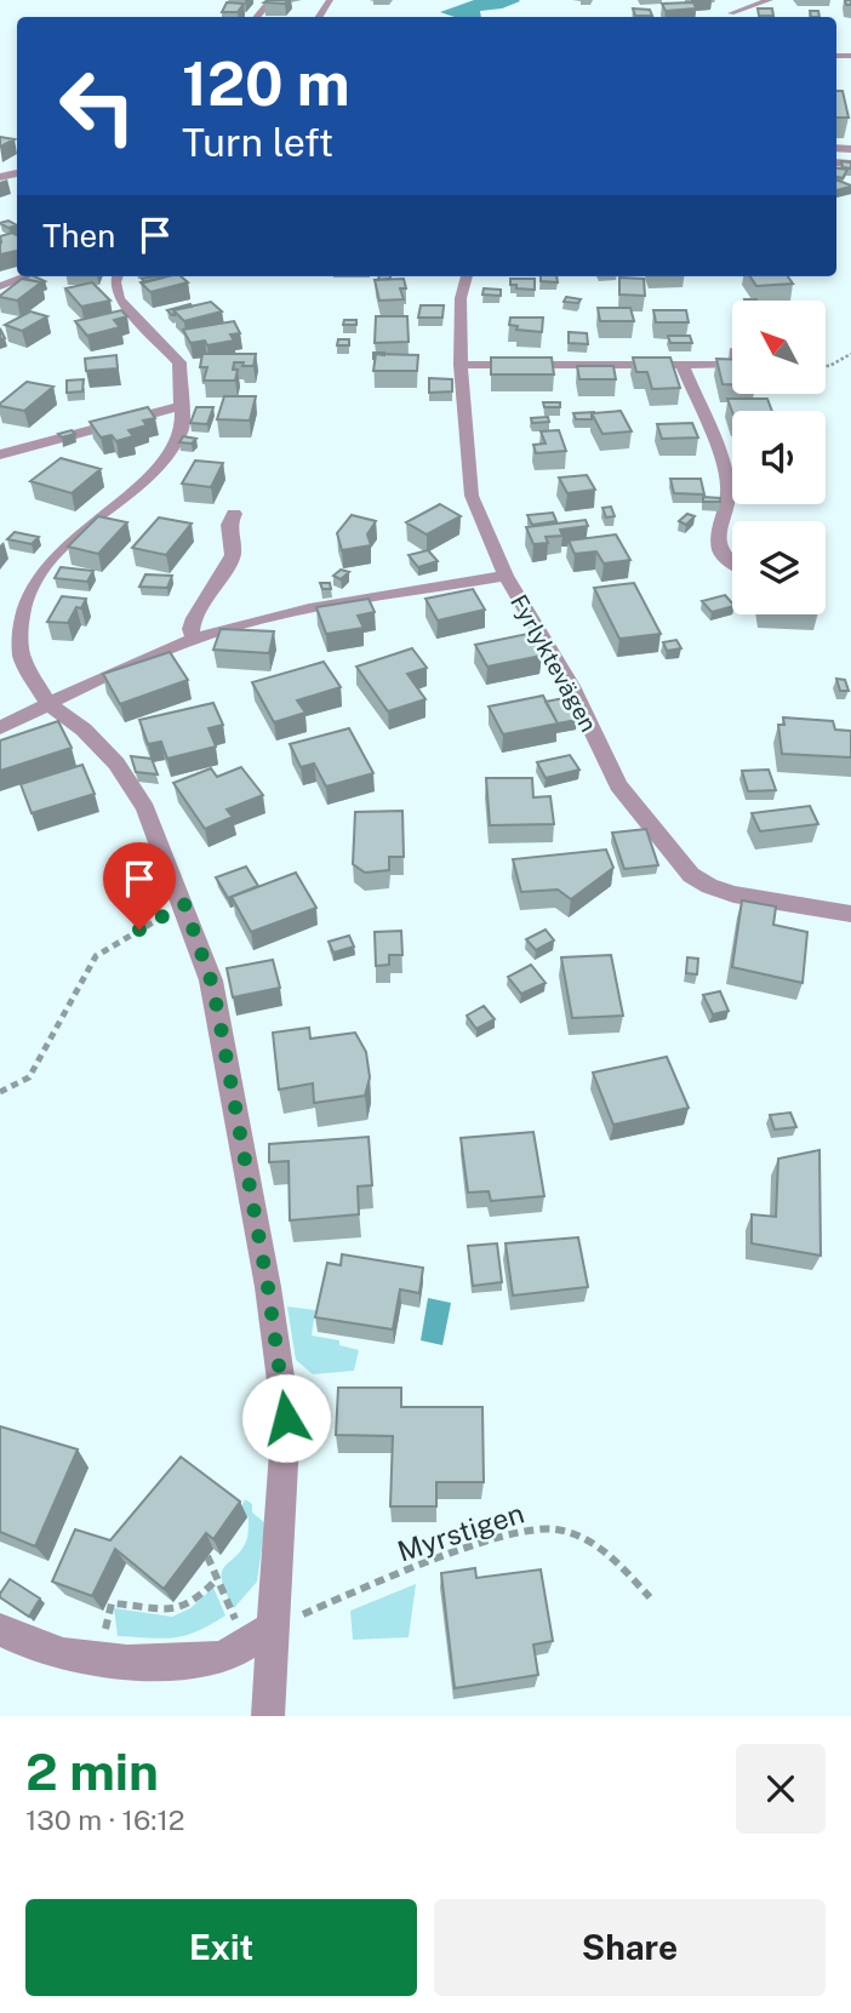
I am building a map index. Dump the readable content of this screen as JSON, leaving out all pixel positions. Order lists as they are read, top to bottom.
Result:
{
  "streets": {
    "street": ["Fyrlyktevägen"],
    "path": ["Myrstigen"]
  },
  "north": "top left",
  "page": {
    "turn": ["120 m", "Turn left"],
    "then": "Then",
    "heading": ["2 min", "130 m · 16:12"],
    "buttons": ["Exit", "Share"]
  }
}
